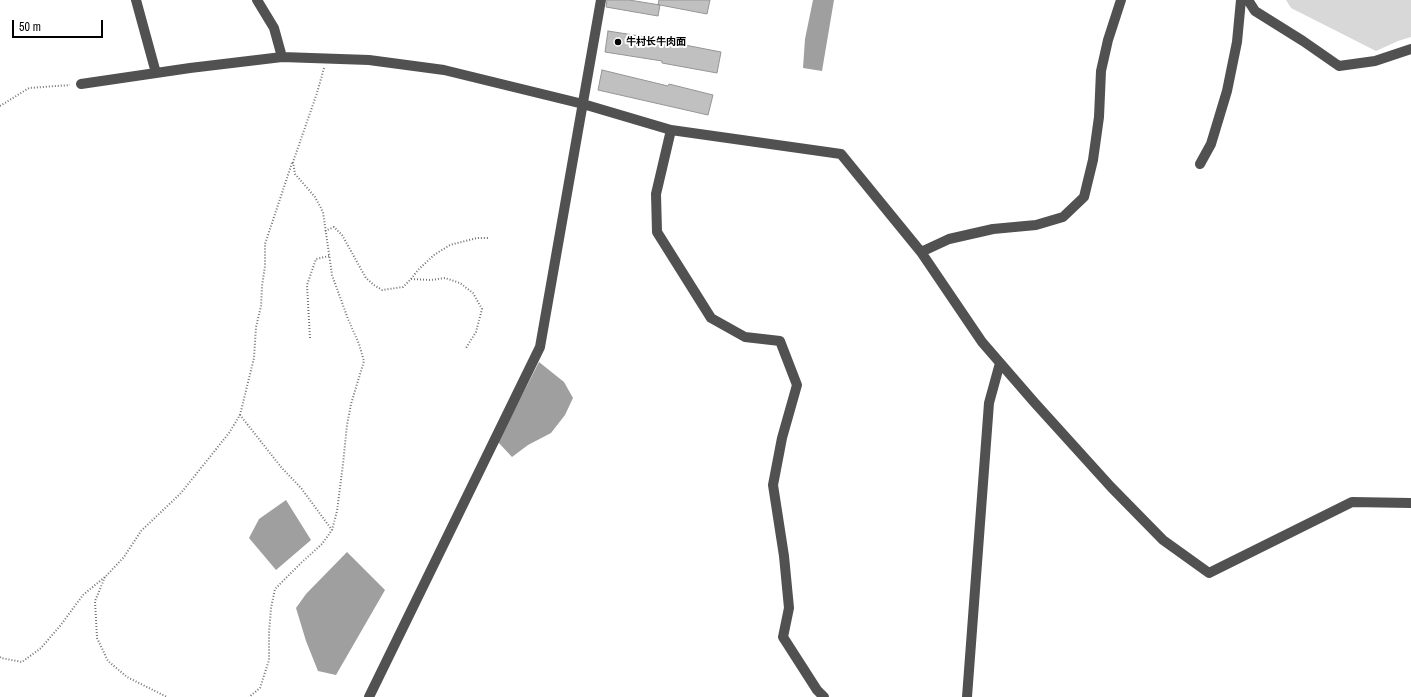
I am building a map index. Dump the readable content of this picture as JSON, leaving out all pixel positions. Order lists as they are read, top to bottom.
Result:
{
  "places": ["牛村长牛肉面"],
  "scale_bar": "50 m"
}
